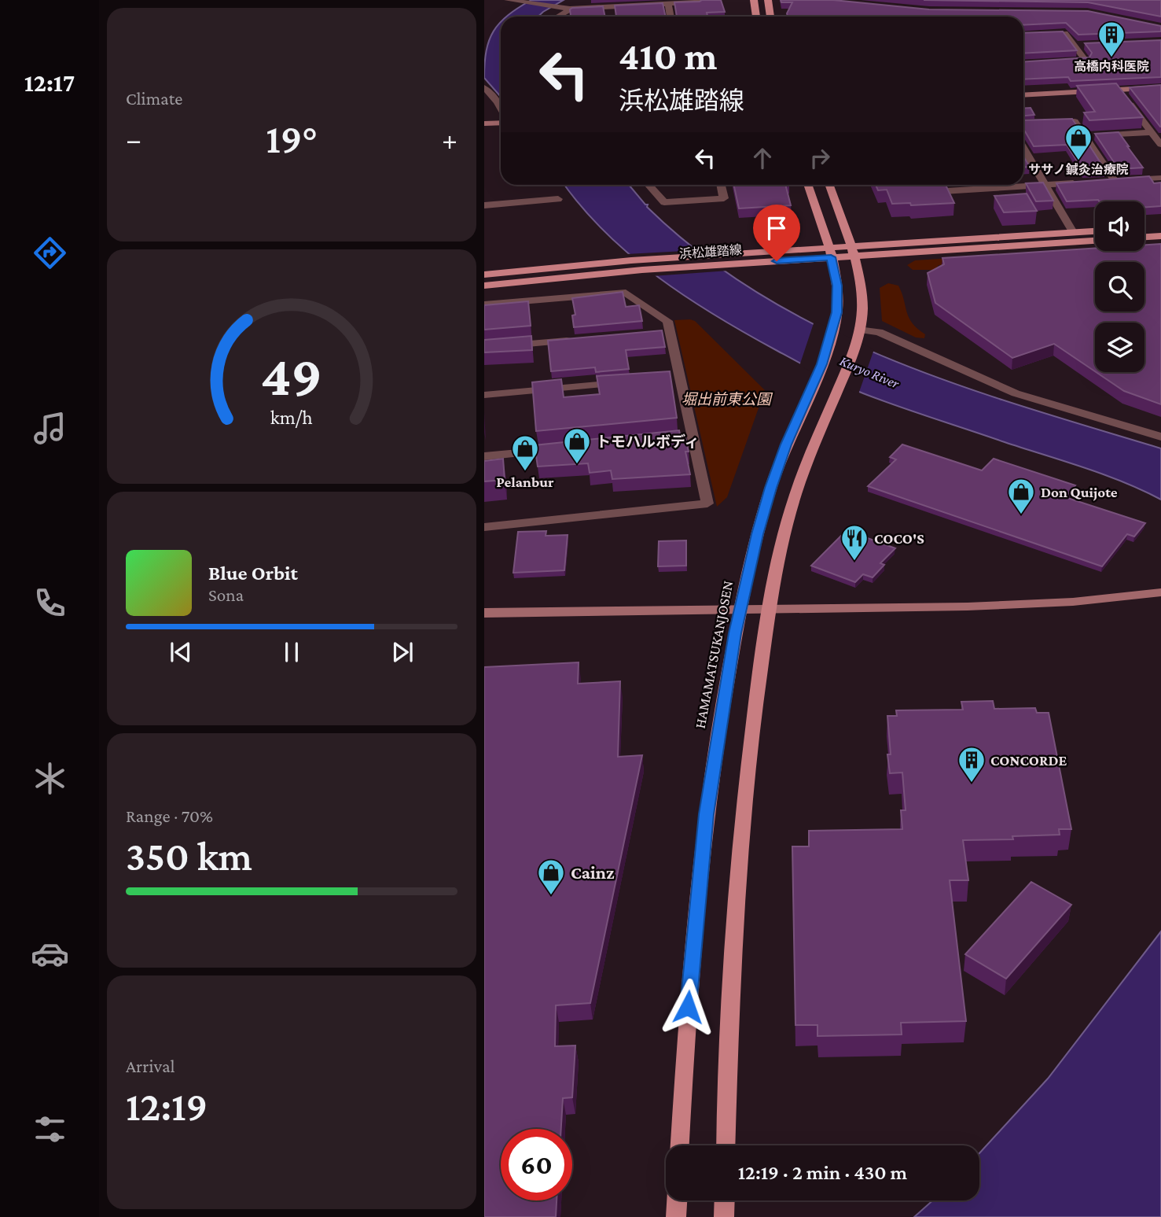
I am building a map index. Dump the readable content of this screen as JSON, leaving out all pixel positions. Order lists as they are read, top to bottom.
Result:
{
  "streets": {
    "main road": ["浜松雄踏線", "HAMAMATSUKANJOSEN"]
  },
  "crossings": [
    ["浜松雄踏線", "HAMAMATSUKANJOSEN"]
  ],
  "water": ["Kuryo River"],
  "parks": ["堀出前東公園"],
  "places": {
    "building": ["高橋内科医院", "CONCORDE"],
    "shop": [
      "ササノ鍼灸治療院",
      "トモハルボディ",
      "Pelanbur",
      "Don Quijote",
      "Cainz"
    ],
    "restaurant": ["COCO'S"]
  },
  "page": {
    "tabs": "12:17",
    "tile": [
      "Climate",
      ["Range · 70%", "350 km"],
      ["Arrival", "12:19"]
    ],
    "turn": ["410 m", "浜松雄踏線"],
    "heat": ["−", "19°", "+"],
    "song": ["Blue Orbit", "Sona"],
    "limit": "60",
    "trip": "12:19 · 2 min · 430 m",
    "gauge": ["49", "km/h"]
  }
}
